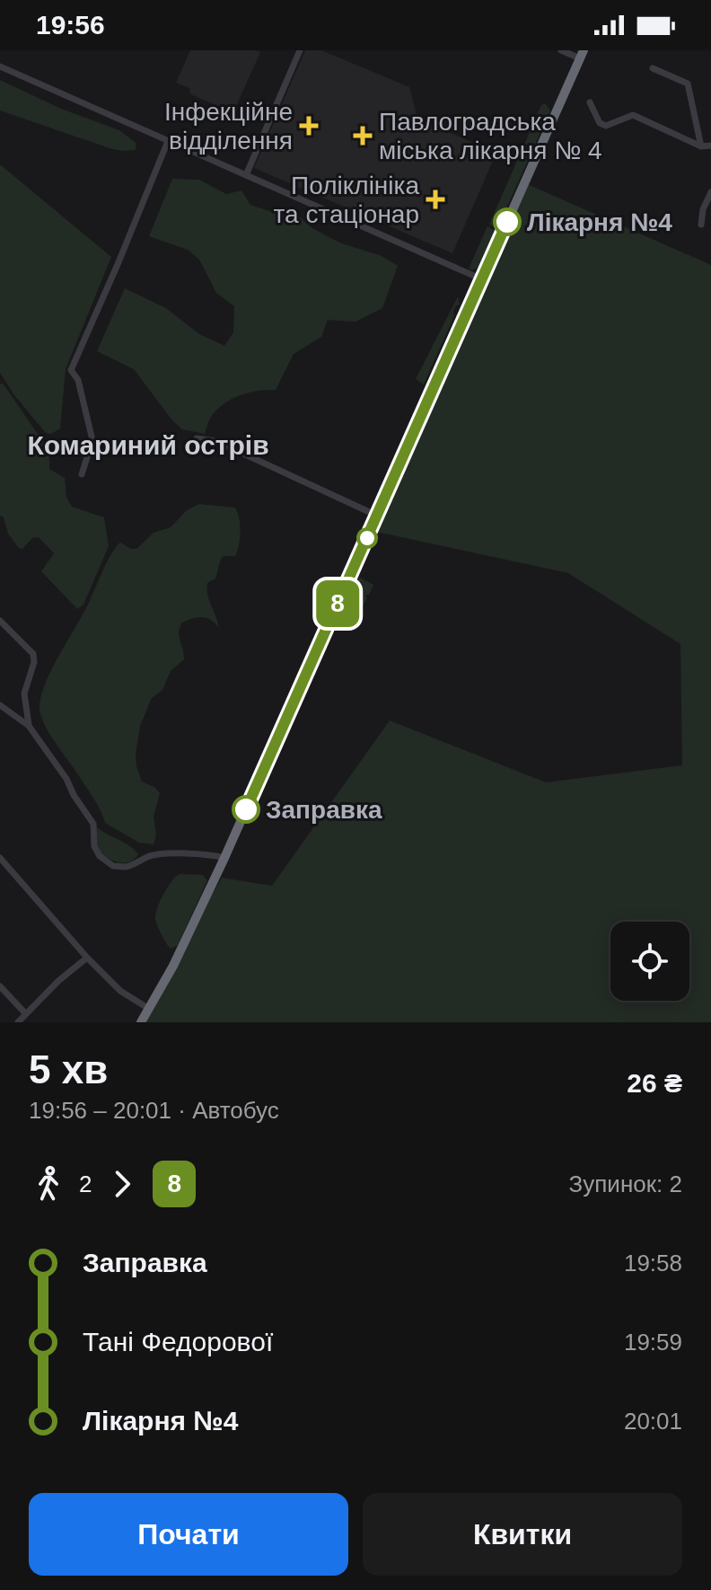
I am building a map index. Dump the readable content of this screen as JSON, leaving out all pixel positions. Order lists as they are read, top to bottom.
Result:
{
  "districts": ["Комариний острів"],
  "places": {
    "health": ["Інфекційне відділення", "Павлоградська міська лікарня № 4", "Поліклініка та стаціонар"],
    "other": ["Лікарня №4", "Заправка"]
  },
  "lines": ["bus line 8"],
  "page": {
    "status": "19:56",
    "on_map": "8",
    "heading": ["5 хв", "19:56 – 20:01 · Автобус", "26 ₴"],
    "legs": ["2", "8", "Зупинок: 2"],
    "list": [
      {
        "name": "Заправка",
        "value": "19:58"
      },
      {
        "name": "Тані Федорової",
        "value": "19:59"
      },
      {
        "name": "Лікарня №4",
        "value": "20:01"
      }
    ],
    "buttons": ["Почати", "Квитки"]
  }
}
